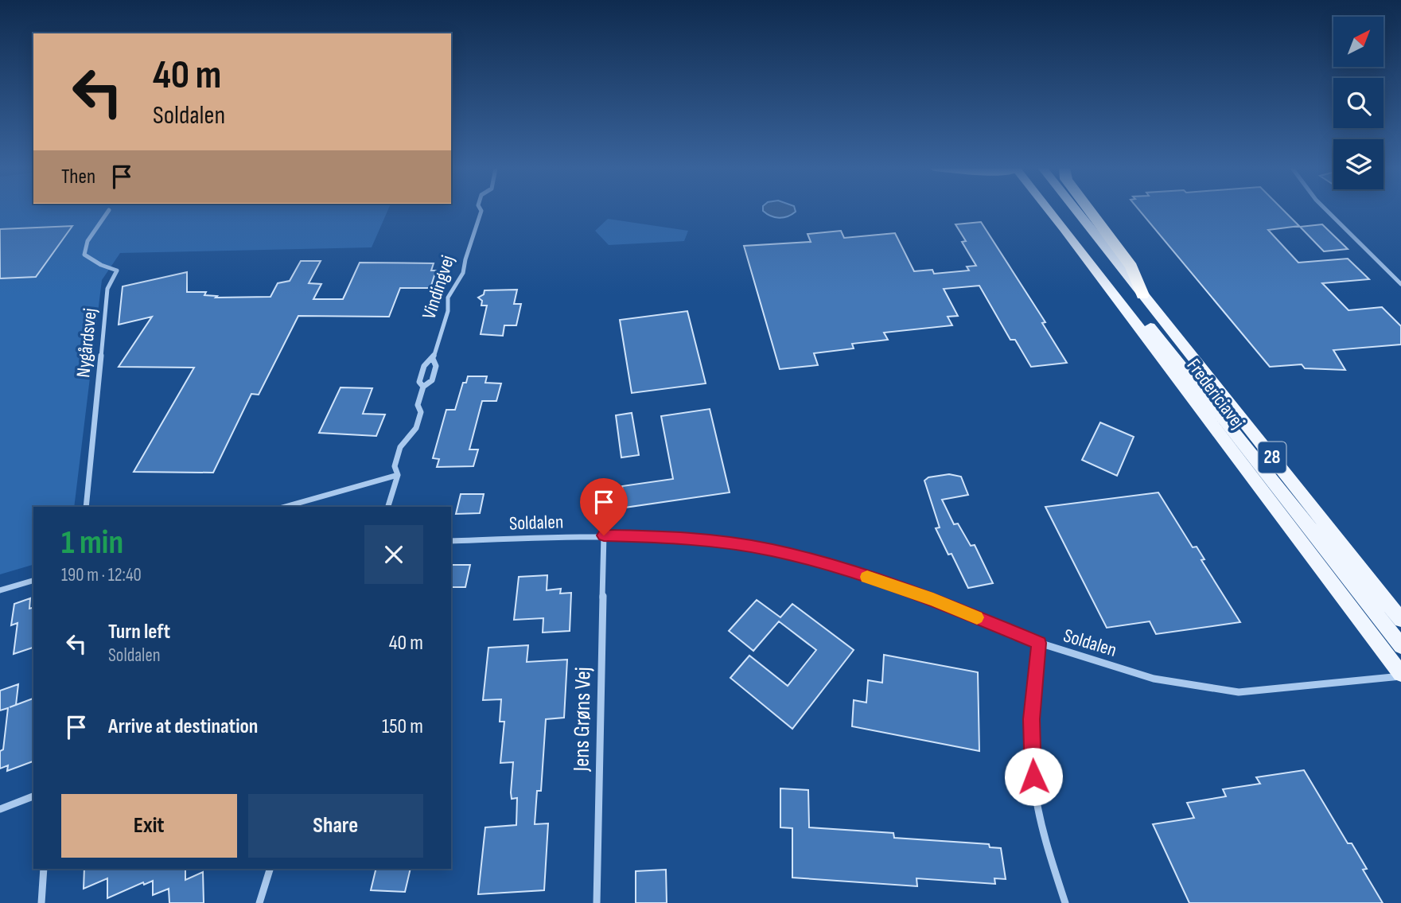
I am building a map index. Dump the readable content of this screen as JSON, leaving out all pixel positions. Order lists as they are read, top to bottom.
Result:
{
  "streets": {
    "main road": ["Fredericiavej", "28"],
    "street": [
      "Vindingvej",
      "Nygårdsvej",
      "Soldalen",
      "Jens Grøns Vej"
    ]
  },
  "crossings": [
    ["Fredericiavej", "Soldalen"],
    ["Soldalen", "Jens Grøns Vej"]
  ],
  "north": "top right",
  "page": {
    "turn": ["40 m", "Soldalen"],
    "then": "Then",
    "heading": ["1 min", "190 m · 12:40"],
    "list": [
      {
        "name": "Turn left",
        "note": "Soldalen",
        "value": "40 m"
      },
      {
        "name": "Arrive at destination",
        "value": "150 m"
      }
    ],
    "buttons": ["Exit", "Share"]
  }
}
